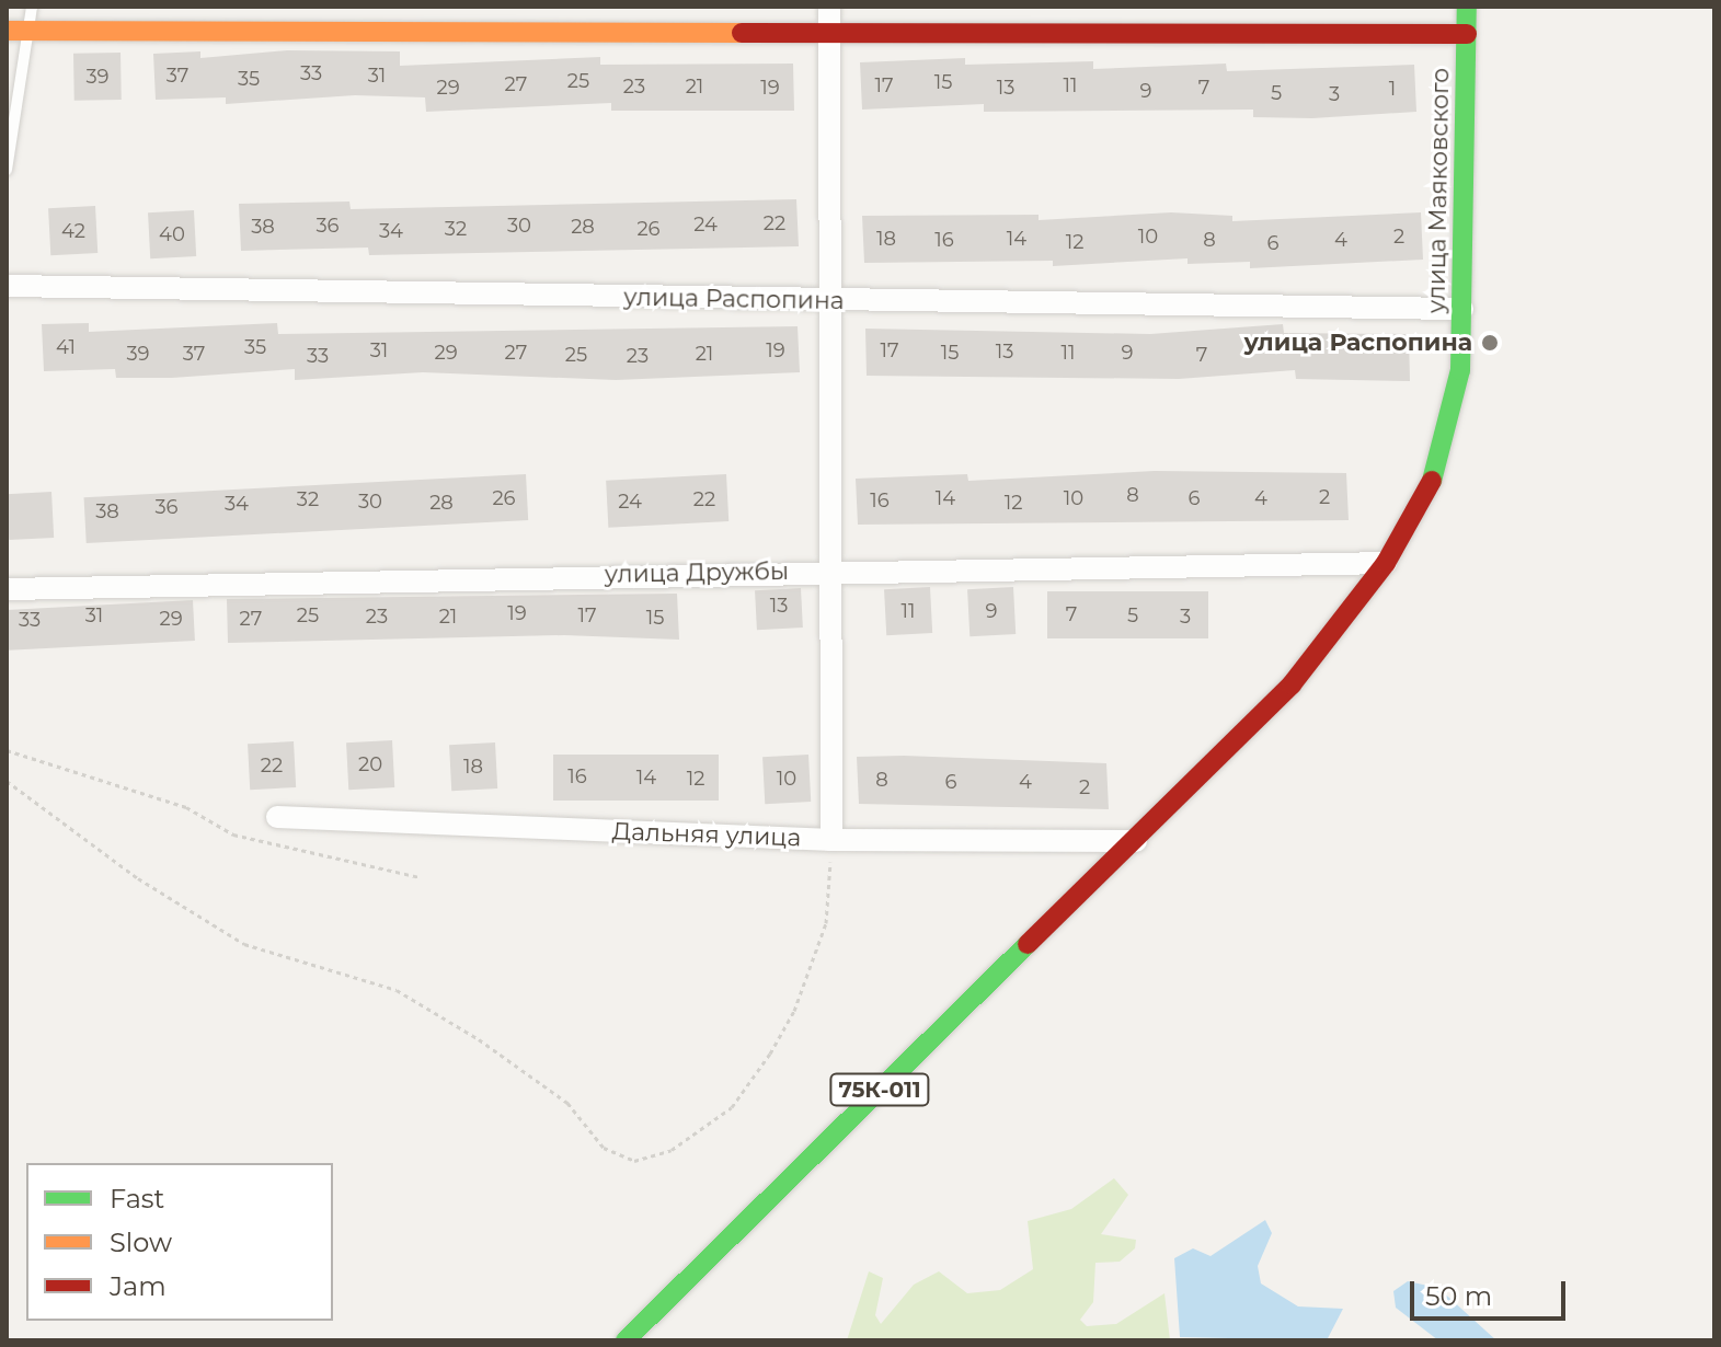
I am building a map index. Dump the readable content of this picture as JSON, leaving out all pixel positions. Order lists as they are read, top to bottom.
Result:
{
  "streets": {
    "main road": ["улица Маяковского", "75К-011"],
    "street": ["улица Распопина", "улица Дружбы", "Дальняя улица"]
  },
  "crossings": [
    ["улица Маяковского", "улица Распопина"],
    ["улица Маяковского", "улица Дружбы"],
    ["улица Маяковского", "Дальняя улица"],
    ["улица Маяковского", "75К-011"],
    ["Дальняя улица", "75К-011"]
  ],
  "places": ["улица Распопина"],
  "house_numbers": [
    "33",
    "37",
    "31",
    "39",
    "35",
    "25",
    "15",
    "27",
    "17",
    "11",
    "23",
    "21",
    "29",
    "19",
    "13",
    "7",
    "1",
    "9",
    "5",
    "3",
    "22",
    "24",
    "36",
    "30",
    "38",
    "28",
    "32",
    "26",
    "42",
    "34",
    "40",
    "10",
    "2",
    "18",
    "14",
    "16",
    "8",
    "4",
    "12",
    "6",
    "41",
    "35",
    "31",
    "19",
    "17",
    "13",
    "29",
    "27",
    "15",
    "11",
    "9",
    "39",
    "37",
    "21",
    "25",
    "7",
    "33",
    "23",
    "8",
    "2",
    "26",
    "14",
    "10",
    "6",
    "4",
    "32",
    "22",
    "16",
    "30",
    "24",
    "28",
    "12",
    "34",
    "36",
    "38",
    "13",
    "11",
    "9",
    "19",
    "7",
    "31",
    "25",
    "17",
    "5",
    "23",
    "21",
    "3",
    "15",
    "29",
    "27",
    "33",
    "20",
    "22",
    "18",
    "16",
    "14",
    "12",
    "10",
    "8",
    "6",
    "4",
    "2"
  ],
  "legend": ["Fast", "Slow", "Jam"],
  "scale_bar": "50 m"
}
